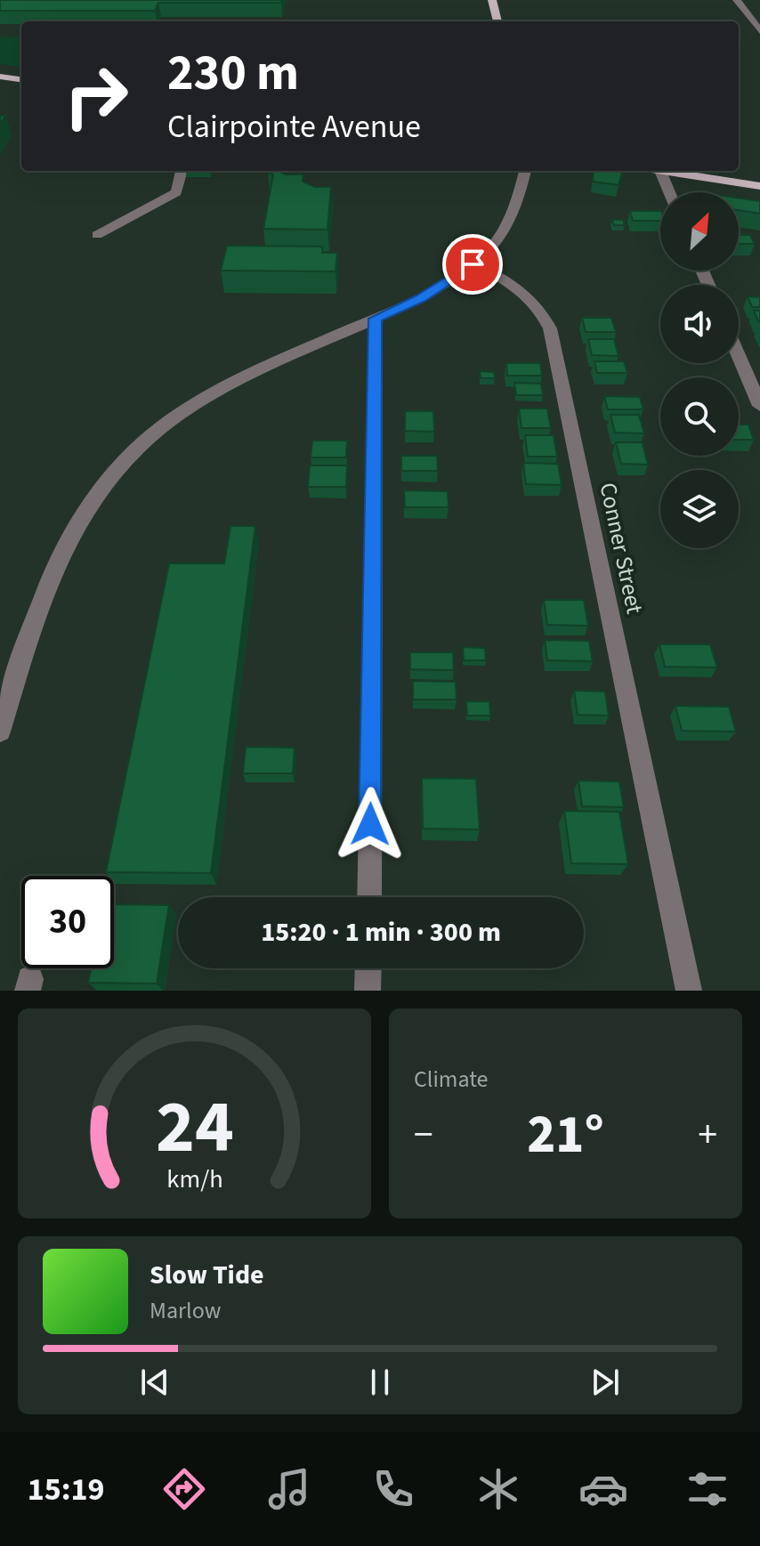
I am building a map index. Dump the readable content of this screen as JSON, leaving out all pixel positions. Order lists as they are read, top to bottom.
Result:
{
  "streets": {
    "street": ["Conner Street"]
  },
  "north": "top right",
  "page": {
    "turn": ["230 m", "Clairpointe Avenue"],
    "limit": "30",
    "trip": "15:20 · 1 min · 300 m",
    "tile": "Climate",
    "heat": ["−", "21°", "+"],
    "song": ["Slow Tide", "Marlow"],
    "tabs": "15:19",
    "gauge": ["24", "km/h"]
  }
}
